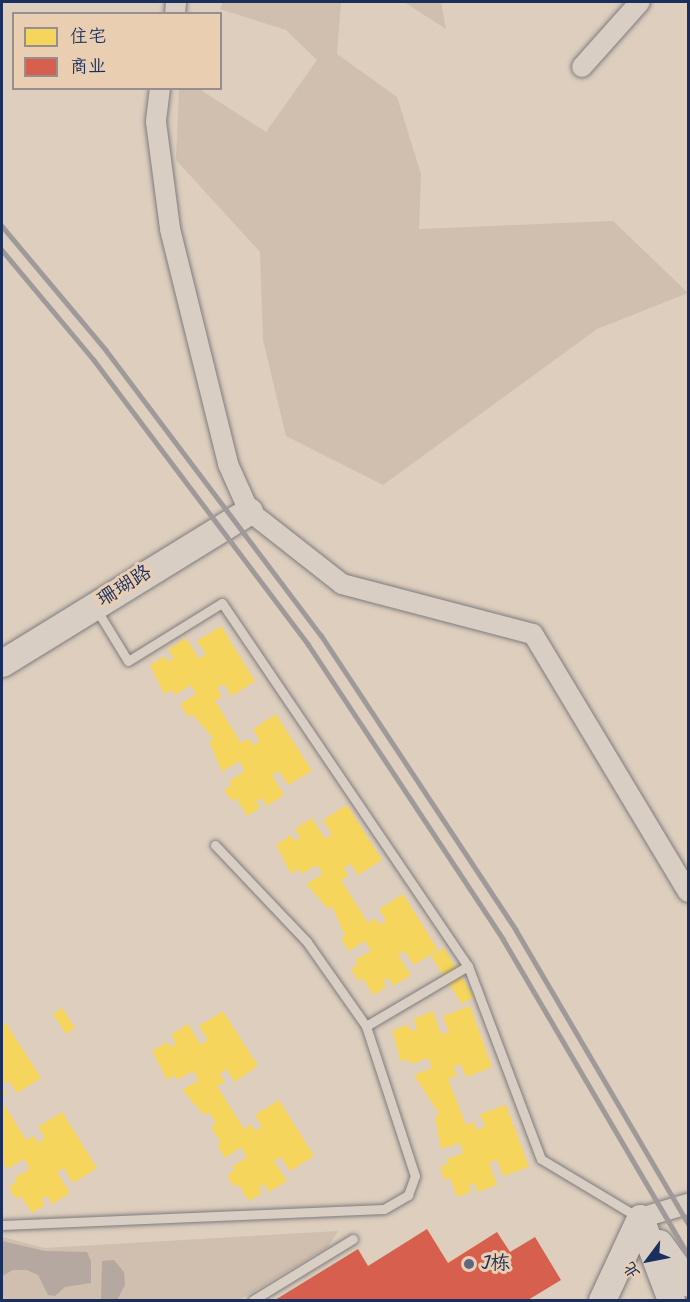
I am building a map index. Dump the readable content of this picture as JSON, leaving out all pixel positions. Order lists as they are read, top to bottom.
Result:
{
  "streets": {
    "street": ["珊瑚路"]
  },
  "places": ["J栋"],
  "legend": ["住宅", "商业"],
  "north": "bottom left"
}
